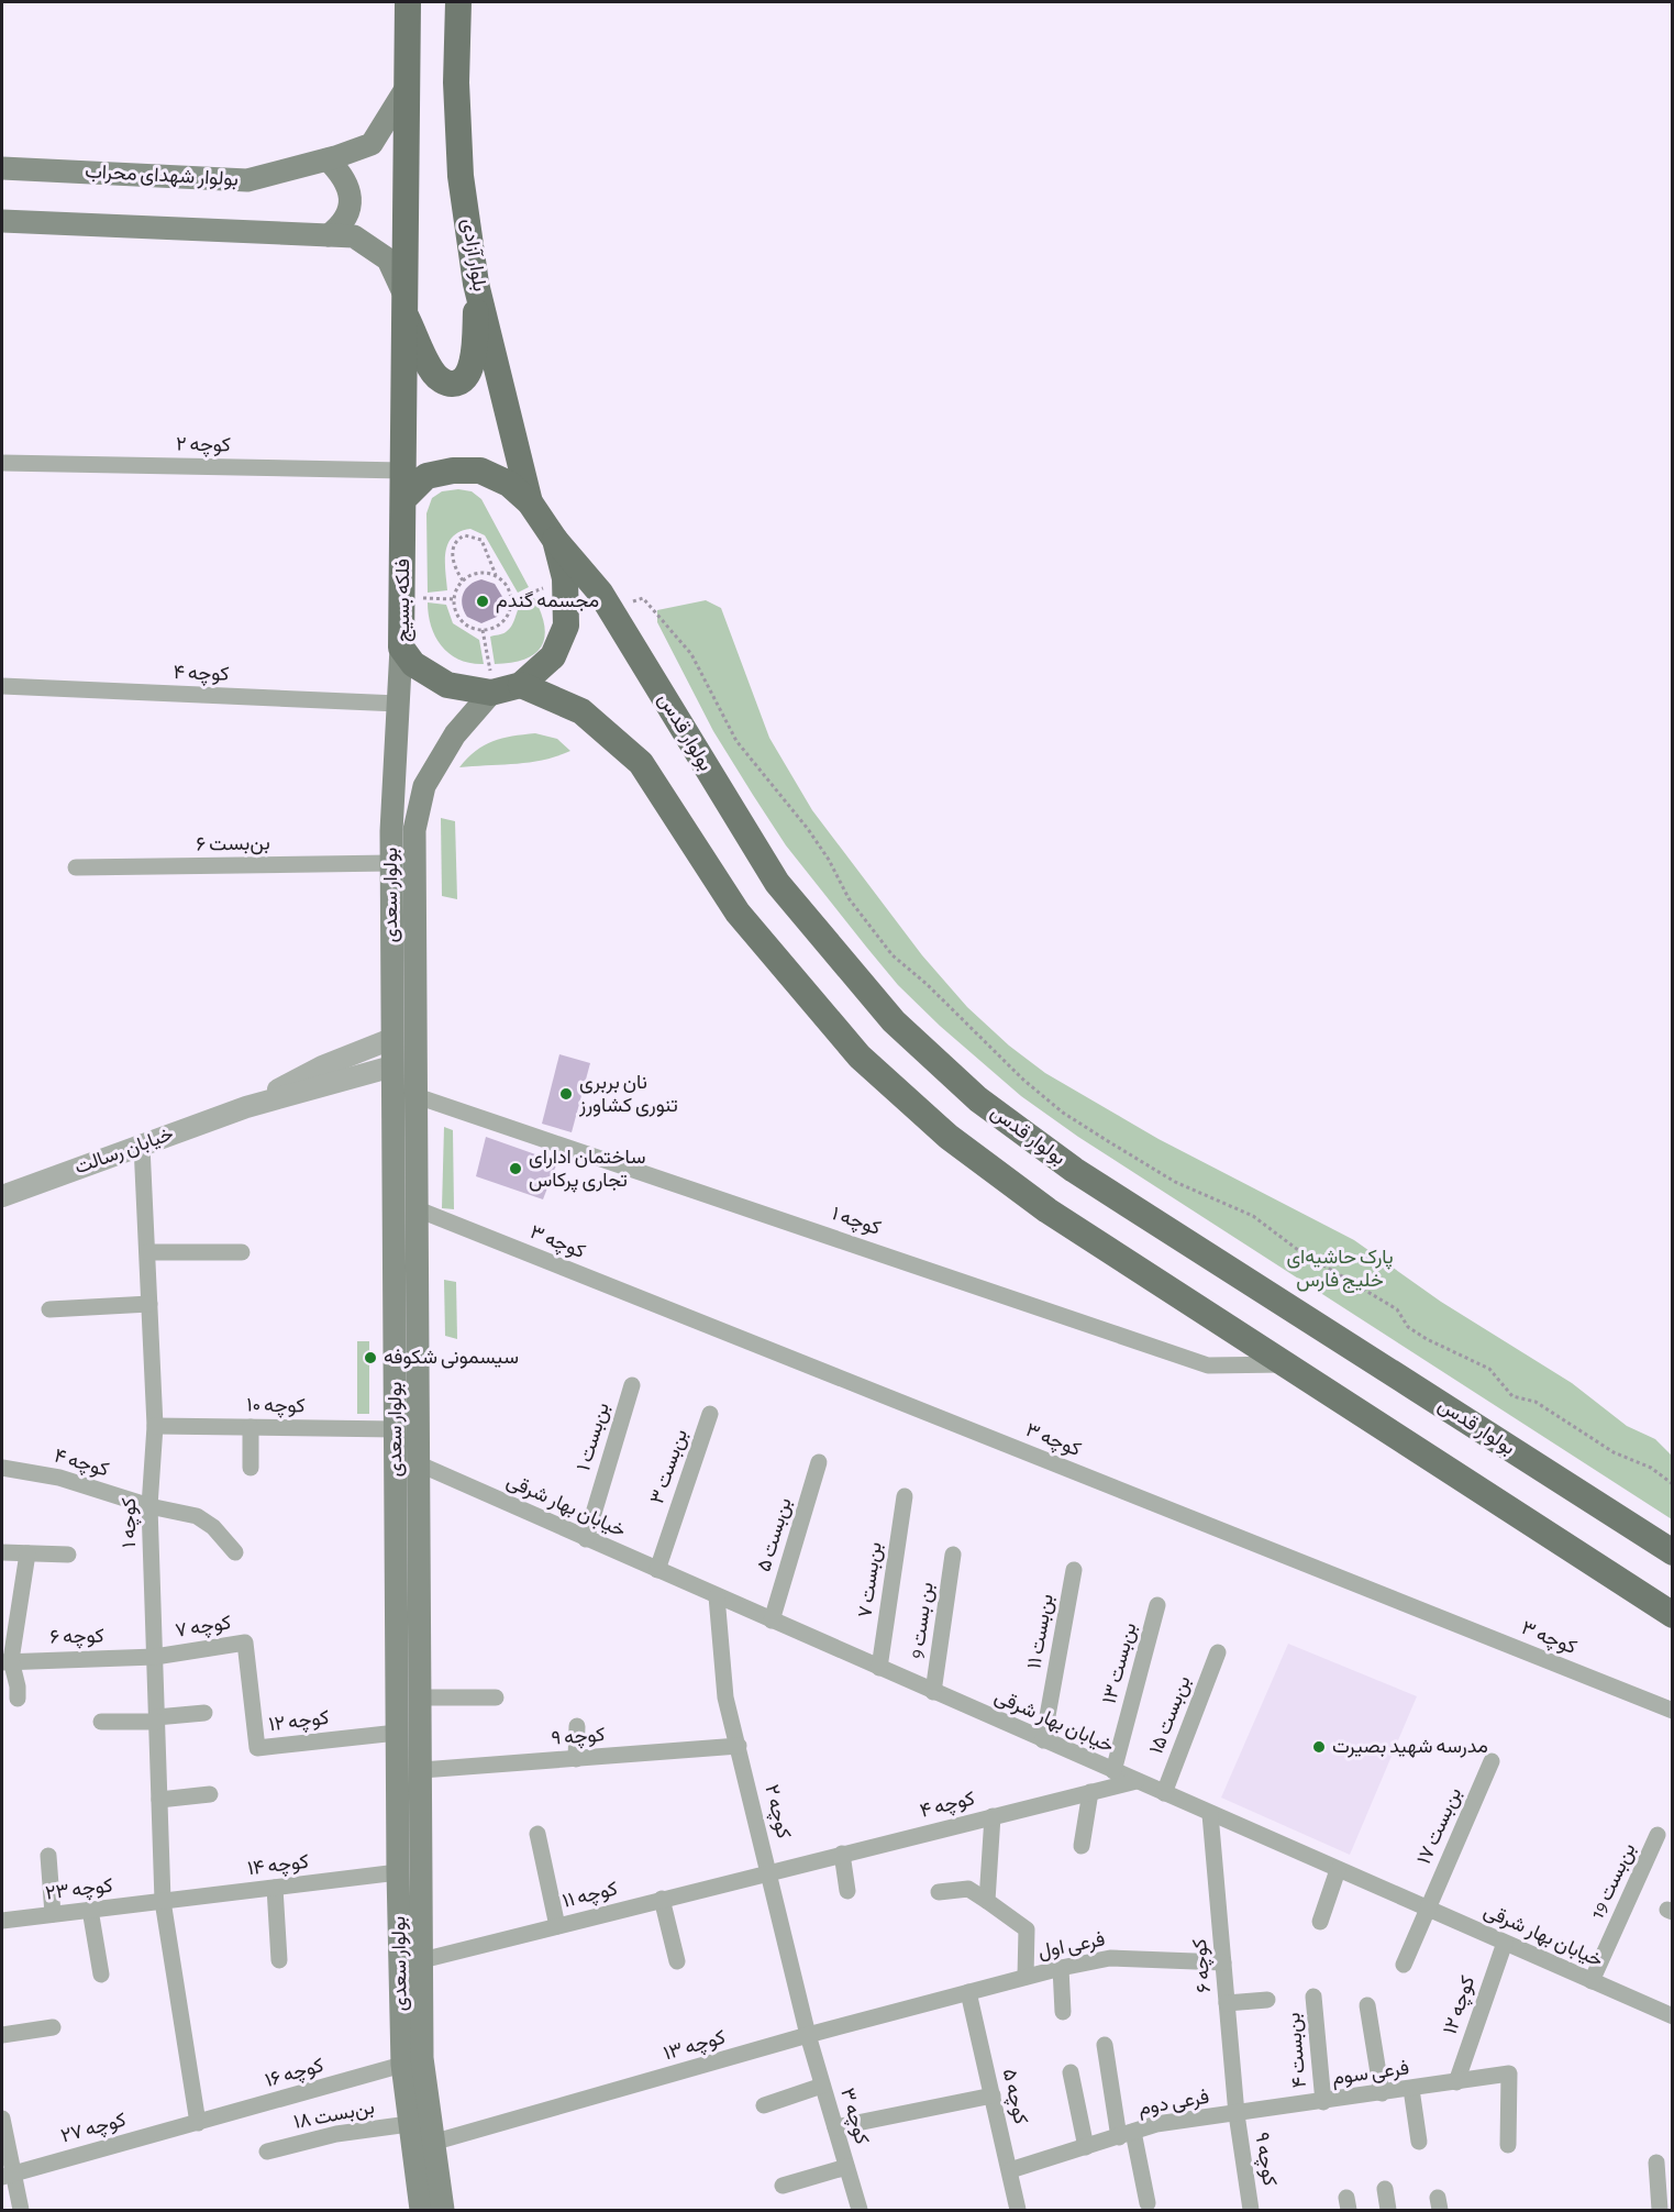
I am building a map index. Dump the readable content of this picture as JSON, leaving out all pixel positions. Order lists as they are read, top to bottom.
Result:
{
  "streets": {
    "main road": [
      "بولوار شهدای محراب",
      "بلوار آزادی",
      "فلکه بسیج",
      "بولوار قدس",
      "بولوار سعدی"
    ],
    "street": [
      "کوچه ۲",
      "کوچه ۴",
      "بن‌بست ۶",
      "خیابان رسالت",
      "کوچه ۱",
      "کوچه ۳",
      "کوچه ۱۰",
      "بن‌بست ۱",
      "بن‌بست ۳",
      "خیابان بهار شرقی",
      "بن‌بست ۵",
      "بن‌بست ۷",
      "بن بست 9",
      "کوچه ۷",
      "بن‌بست ۱۱",
      "کوچه ۶",
      "بن‌بست ۱۳",
      "بن‌بست ۱۵",
      "کوچه ۱۲",
      "کوچه ۹",
      "بن‌بست ۱۷",
      "کوچه ۱۴",
      "بن‌بست 19",
      "کوچه ۲۳",
      "کوچه ۱۱",
      "فرعی اول",
      "کوچه ۱۳",
      "بن‌بست ۴",
      "کوچه ۱۶",
      "فرعی سوم",
      "کوچه ۵",
      "فرعی دوم",
      "بن‌بست ۱۸",
      "کوچه ۲۷"
    ]
  },
  "crossings": [
    ["بلوار آزادی", "فلکه بسیج"],
    ["کوچه ۲", "کوچه ۴"],
    ["کوچه ۲", "کوچه ۳"],
    ["کوچه ۲", "خیابان بهار شرقی"],
    ["کوچه ۲", "کوچه ۹"],
    ["کوچه ۲", "کوچه ۱۱"],
    ["کوچه ۲", "کوچه ۱۳"],
    ["فلکه بسیج", "بولوار قدس"],
    ["فلکه بسیج", "بولوار سعدی"],
    ["کوچه ۴", "بولوار سعدی"],
    ["کوچه ۴", "کوچه ۱"],
    ["کوچه ۴", "خیابان بهار شرقی"],
    ["کوچه ۴", "کوچه ۱۱"],
    ["بن‌بست ۶", "بولوار سعدی"],
    ["بولوار سعدی", "کوچه ۱"],
    ["بولوار سعدی", "کوچه ۳"],
    ["بولوار سعدی", "کوچه ۱۰"],
    ["بولوار سعدی", "خیابان بهار شرقی"],
    ["بولوار سعدی", "کوچه ۱۲"],
    ["بولوار سعدی", "کوچه ۹"],
    ["بولوار سعدی", "کوچه ۱۴"],
    ["بولوار سعدی", "کوچه ۱۱"],
    ["بولوار سعدی", "کوچه ۱۳"],
    ["بولوار سعدی", "کوچه ۱۶"],
    ["بولوار سعدی", "بن‌بست ۱۸"],
    ["خیابان رسالت", "کوچه ۱"],
    ["کوچه ۱", "کوچه ۱۰"],
    ["کوچه ۱", "کوچه ۷"],
    ["کوچه ۱", "کوچه ۶"],
    ["کوچه ۱", "کوچه ۱۴"],
    ["کوچه ۱", "کوچه ۲۳"],
    ["کوچه ۱", "کوچه ۱۶"],
    ["کوچه ۱", "کوچه ۲۷"],
    ["کوچه ۳", "کوچه ۱۳"],
    ["بن‌بست ۱", "خیابان بهار شرقی"],
    ["بن‌بست ۳", "خیابان بهار شرقی"],
    ["خیابان بهار شرقی", "بن‌بست ۵"],
    ["خیابان بهار شرقی", "بن‌بست ۷"],
    ["خیابان بهار شرقی", "بن بست 9"],
    ["خیابان بهار شرقی", "بن‌بست ۱۱"],
    ["خیابان بهار شرقی", "کوچه ۶"],
    ["خیابان بهار شرقی", "بن‌بست ۱۳"],
    ["خیابان بهار شرقی", "بن‌بست ۱۵"],
    ["خیابان بهار شرقی", "کوچه ۱۲"],
    ["خیابان بهار شرقی", "بن‌بست ۱۷"],
    ["خیابان بهار شرقی", "بن‌بست 19"],
    ["کوچه ۷", "کوچه ۶"],
    ["کوچه ۷", "کوچه ۱۲"],
    ["کوچه ۶", "کوچه ۹"],
    ["کوچه ۶", "فرعی اول"],
    ["کوچه ۶", "فرعی سوم"],
    ["کوچه ۶", "فرعی دوم"],
    ["کوچه ۱۲", "فرعی سوم"],
    ["کوچه ۹", "فرعی سوم"],
    ["کوچه ۹", "فرعی دوم"],
    ["کوچه ۱۴", "کوچه ۲۳"],
    ["فرعی اول", "کوچه ۱۳"],
    ["فرعی اول", "کوچه ۵"],
    ["کوچه ۱۳", "کوچه ۵"],
    ["بن‌بست ۴", "فرعی سوم"],
    ["کوچه ۱۶", "کوچه ۲۷"],
    ["فرعی سوم", "فرعی دوم"]
  ],
  "parks": ["پارک حاشیه‌ای خلیج فارس"],
  "places": [
    "مجسمه گندم",
    "نان بربری تنوری کشاورز",
    "ساختمان ادارای تجاری پرکاس",
    "سیسمونی شکوفه",
    "مدرسه شهید بصیرت"
  ]
}
